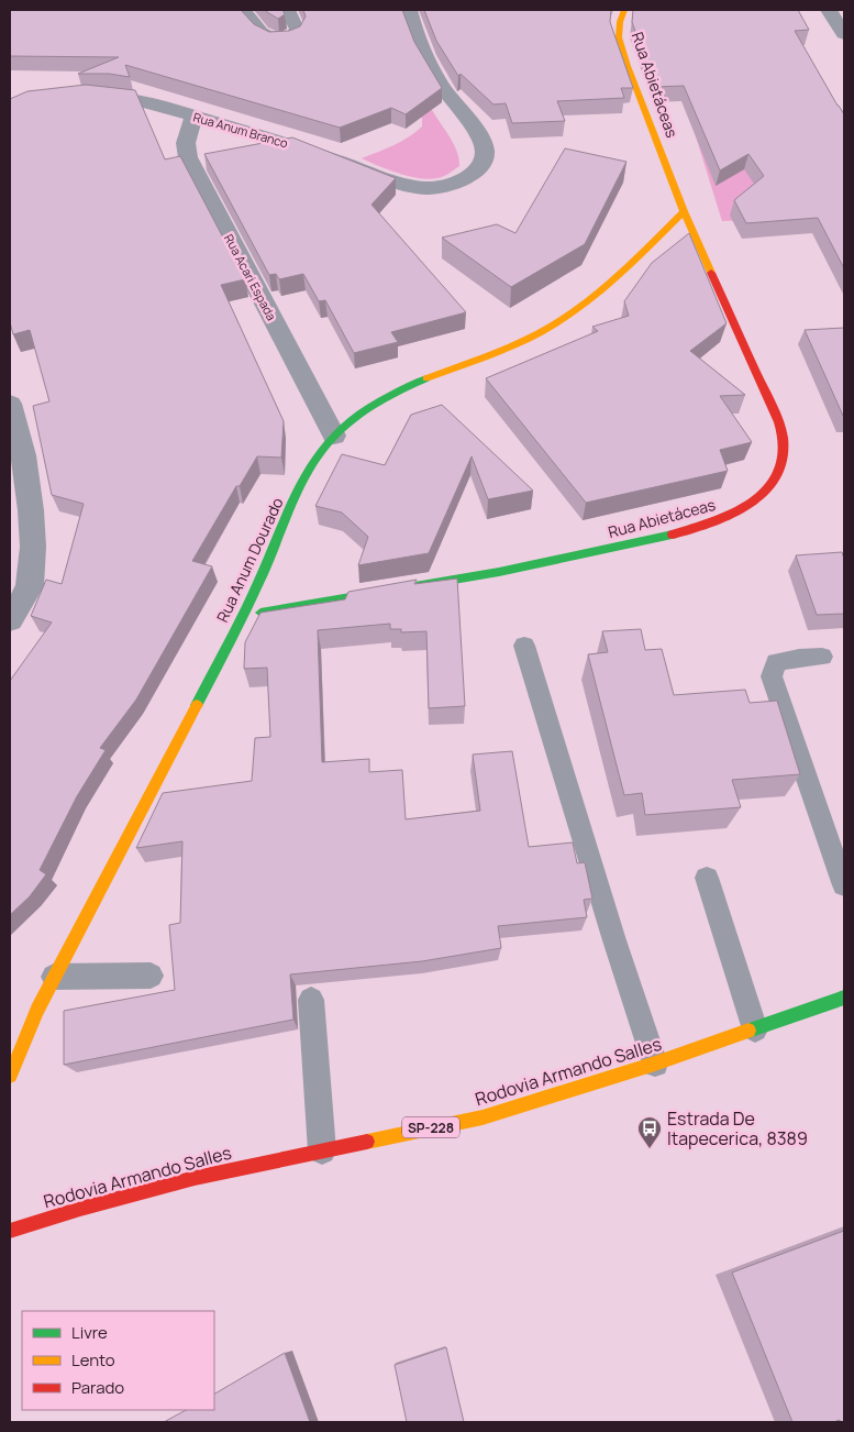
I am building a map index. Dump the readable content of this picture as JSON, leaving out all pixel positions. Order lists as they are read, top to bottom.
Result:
{
  "streets": {
    "street": [
      "Rua Abietáceas",
      "Rua Anum Branco",
      "Rua Acari Espada",
      "Rua Anum Dourado",
      "Rodovia Armando Salles",
      "SP-228"
    ]
  },
  "crossings": [
    ["Rua Abietáceas", "Rua Anum Dourado"],
    ["Rua Anum Branco", "Rua Acari Espada"],
    ["Rua Acari Espada", "Rua Anum Dourado"]
  ],
  "places": {
    "bus stop": ["Estrada De Itapecerica, 8389"]
  },
  "legend": ["Livre", "Lento", "Parado"]
}
